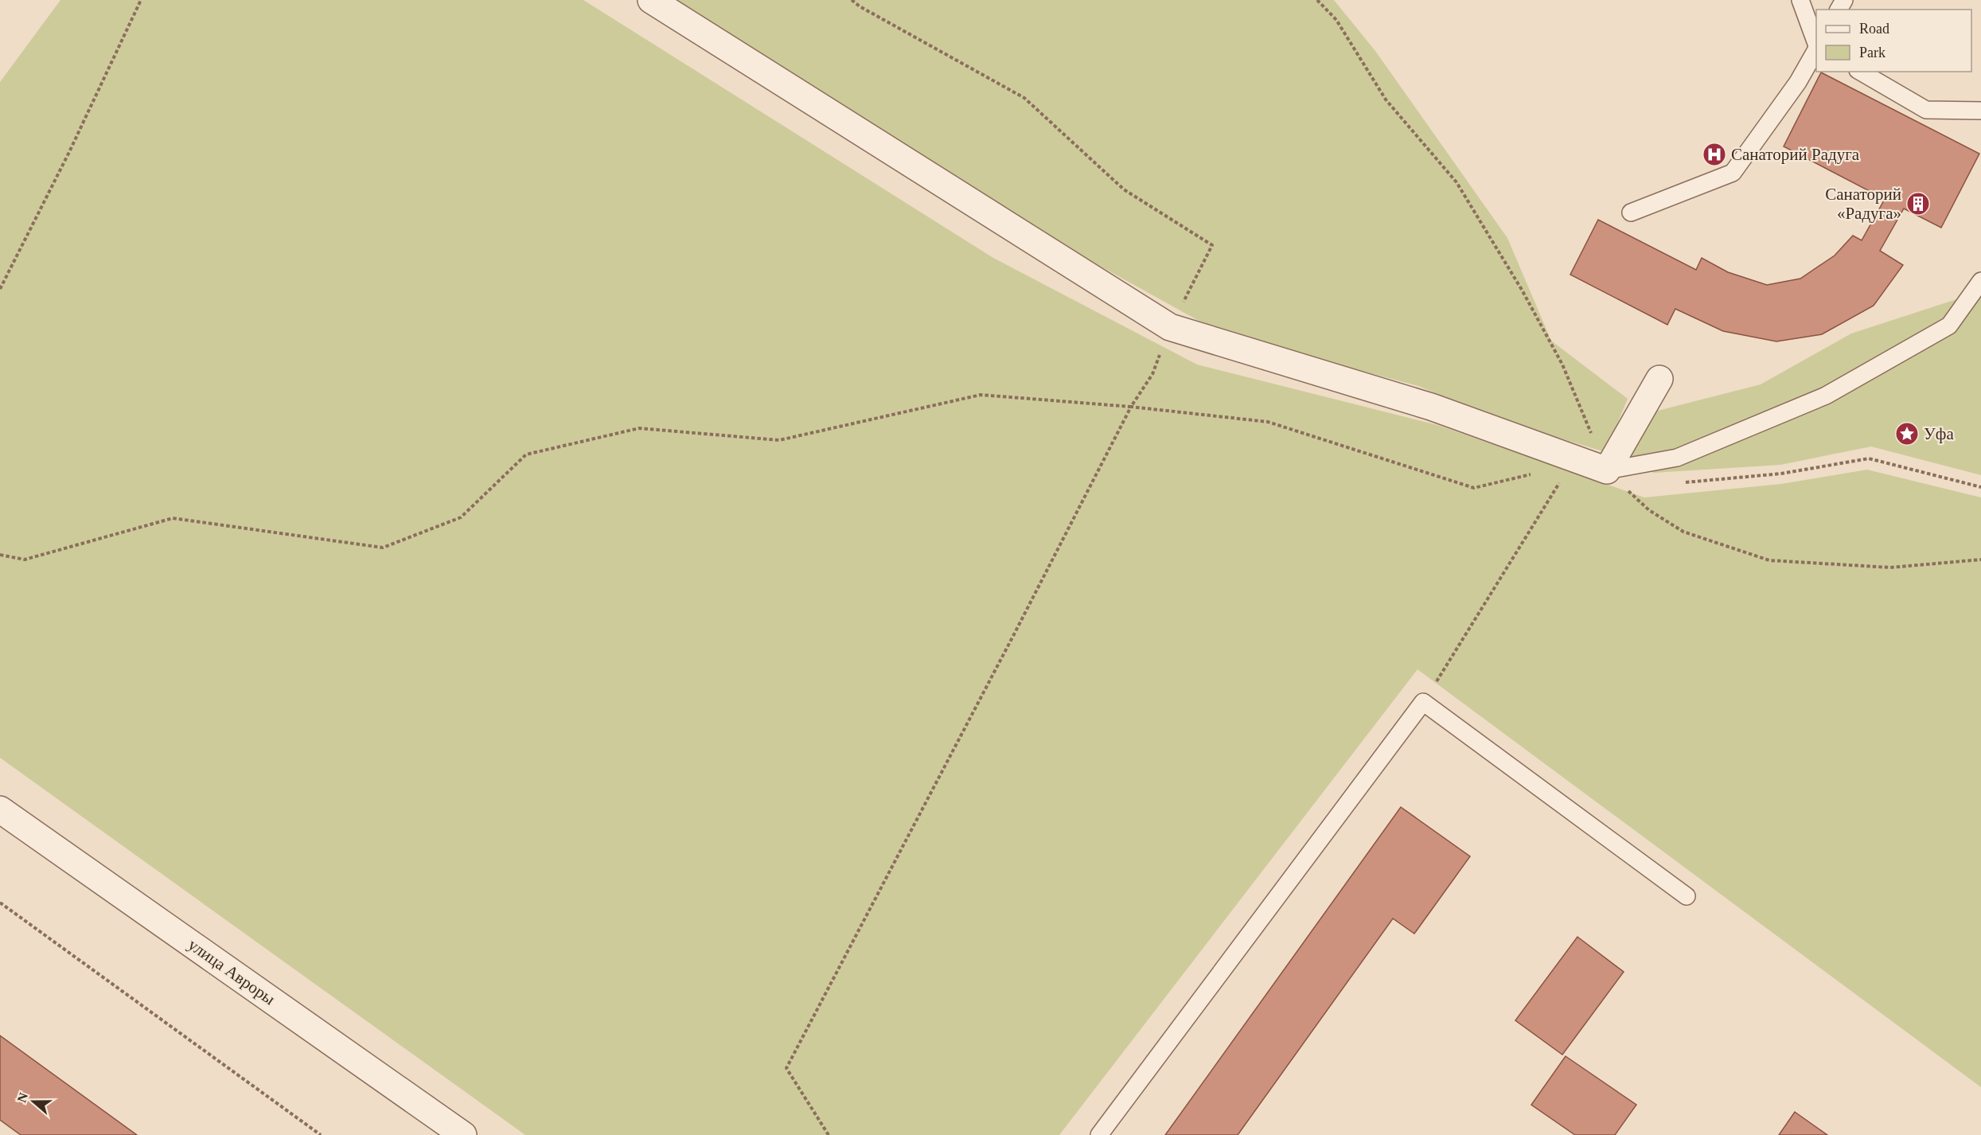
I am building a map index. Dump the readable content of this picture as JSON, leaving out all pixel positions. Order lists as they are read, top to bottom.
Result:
{
  "streets": {
    "street": ["улица Авроры"]
  },
  "places": {
    "hospital": ["Санаторий Радуга"],
    "building": ["Санаторий «Радуга»"],
    "place": ["Уфа"]
  },
  "legend": ["Road", "Park"],
  "north": "left"
}
